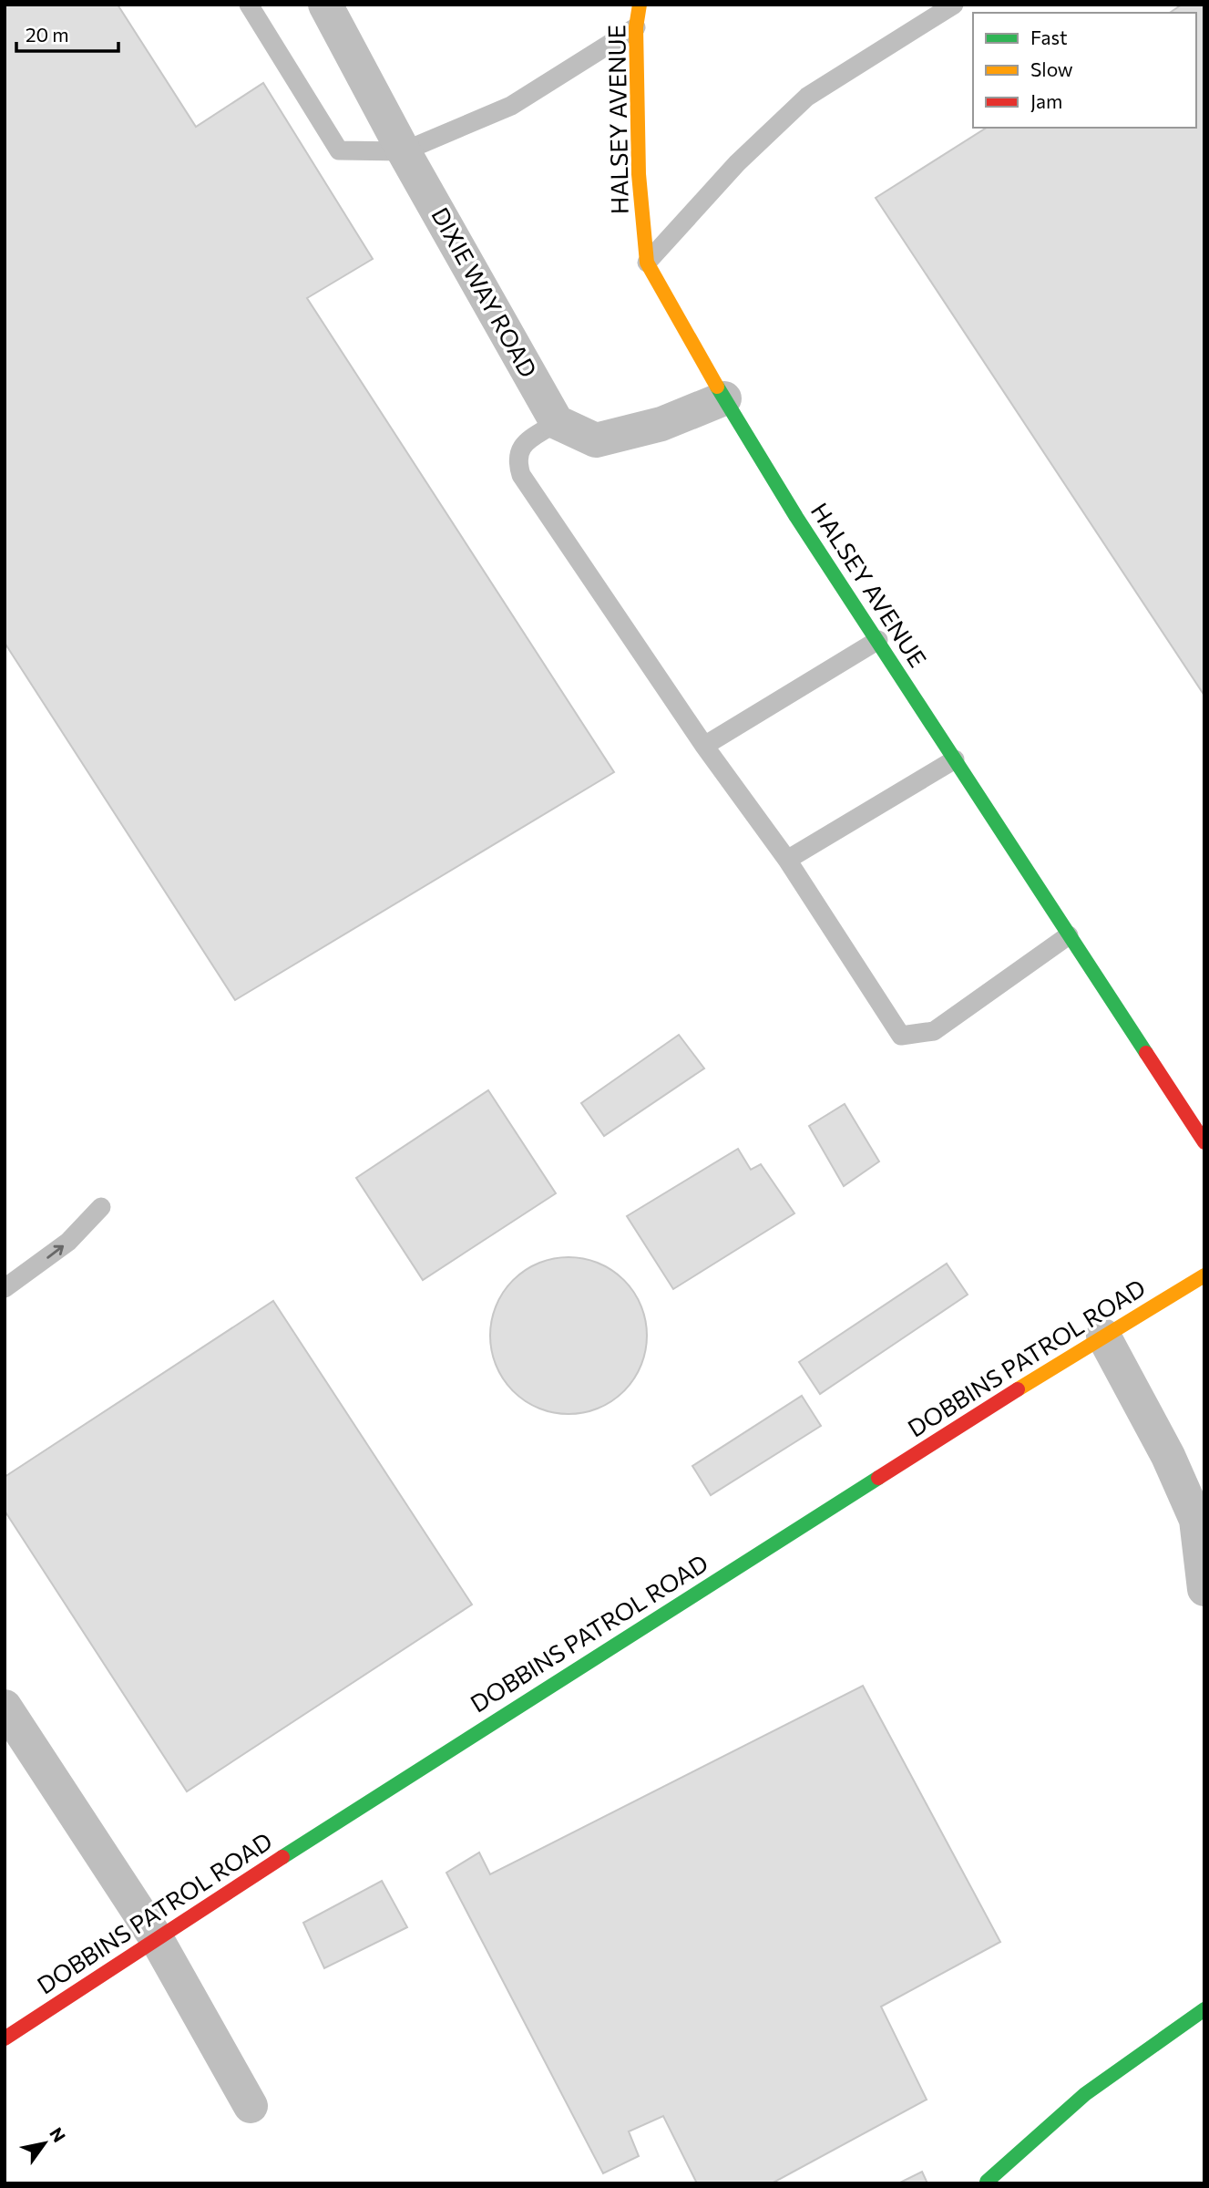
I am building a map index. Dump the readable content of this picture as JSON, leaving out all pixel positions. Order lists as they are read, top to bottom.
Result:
{
  "streets": {
    "street": ["HALSEY AVENUE", "DIXIE WAY ROAD", "DOBBINS PATROL ROAD"]
  },
  "legend": ["Fast", "Slow", "Jam"],
  "scale_bar": "20 m",
  "north": "top right"
}
